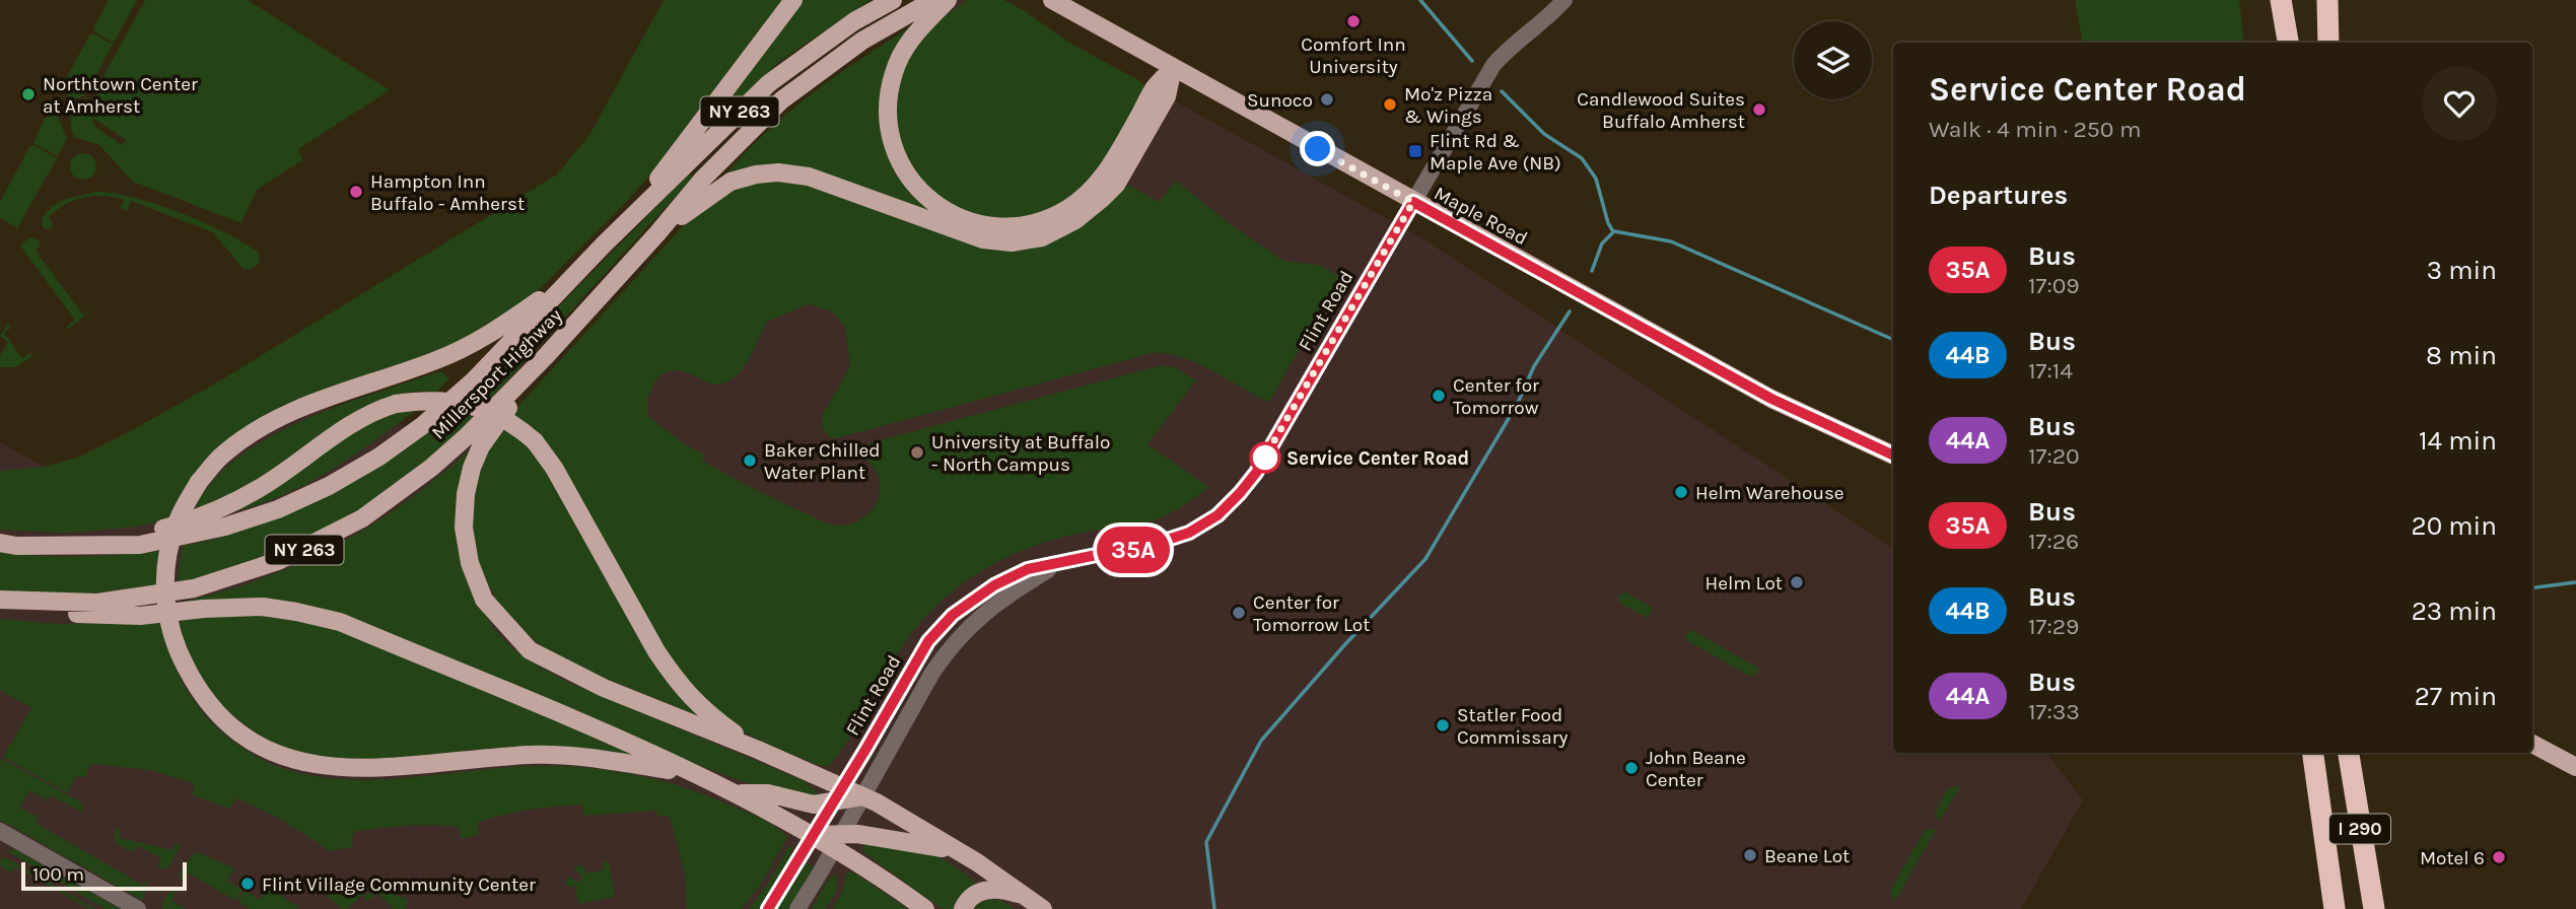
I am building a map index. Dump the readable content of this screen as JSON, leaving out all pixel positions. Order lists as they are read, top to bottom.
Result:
{
  "streets": {
    "highway": ["I 290"],
    "main road": ["NY 263", "Maple Road", "Millersport Highway"],
    "street": ["Flint Road"]
  },
  "crossings": [
    ["Maple Road", "Flint Road"]
  ],
  "places": {
    "other": [
      "Comfort Inn University",
      "Northtown Center at Amherst",
      "Sunoco",
      "Mo'z Pizza & Wings",
      "Candlewood Suites Buffalo Amherst",
      "Hampton Inn Buffalo - Amherst",
      "Center for Tomorrow",
      "University at Buffalo - North Campus",
      "Service Center Road",
      "Baker Chilled Water Plant",
      "Helm Warehouse",
      "Helm Lot",
      "Center for Tomorrow Lot",
      "Statler Food Commissary",
      "John Beane Center",
      "Beane Lot",
      "Motel 6",
      "Flint Village Community Center"
    ],
    "transit": ["Flint Rd & Maple Ave (NB)"]
  },
  "lines": ["bus line 35A"],
  "scale_bar": "100 m",
  "page": {
    "on_map": "35A",
    "heading": [
      ["Service Center Road", "Walk · 4 min · 250 m"],
      "Departures"
    ],
    "list": [
      {
        "mark": "35A",
        "name": "Bus",
        "note": "17:09",
        "value": "3 min"
      },
      {
        "mark": "44B",
        "name": "Bus",
        "note": "17:14",
        "value": "8 min"
      },
      {
        "mark": "44A",
        "name": "Bus",
        "note": "17:20",
        "value": "14 min"
      },
      {
        "mark": "35A",
        "name": "Bus",
        "note": "17:26",
        "value": "20 min"
      },
      {
        "mark": "44B",
        "name": "Bus",
        "note": "17:29",
        "value": "23 min"
      },
      {
        "mark": "44A",
        "name": "Bus",
        "note": "17:33",
        "value": "27 min"
      }
    ],
    "scale": "100 m"
  }
}
